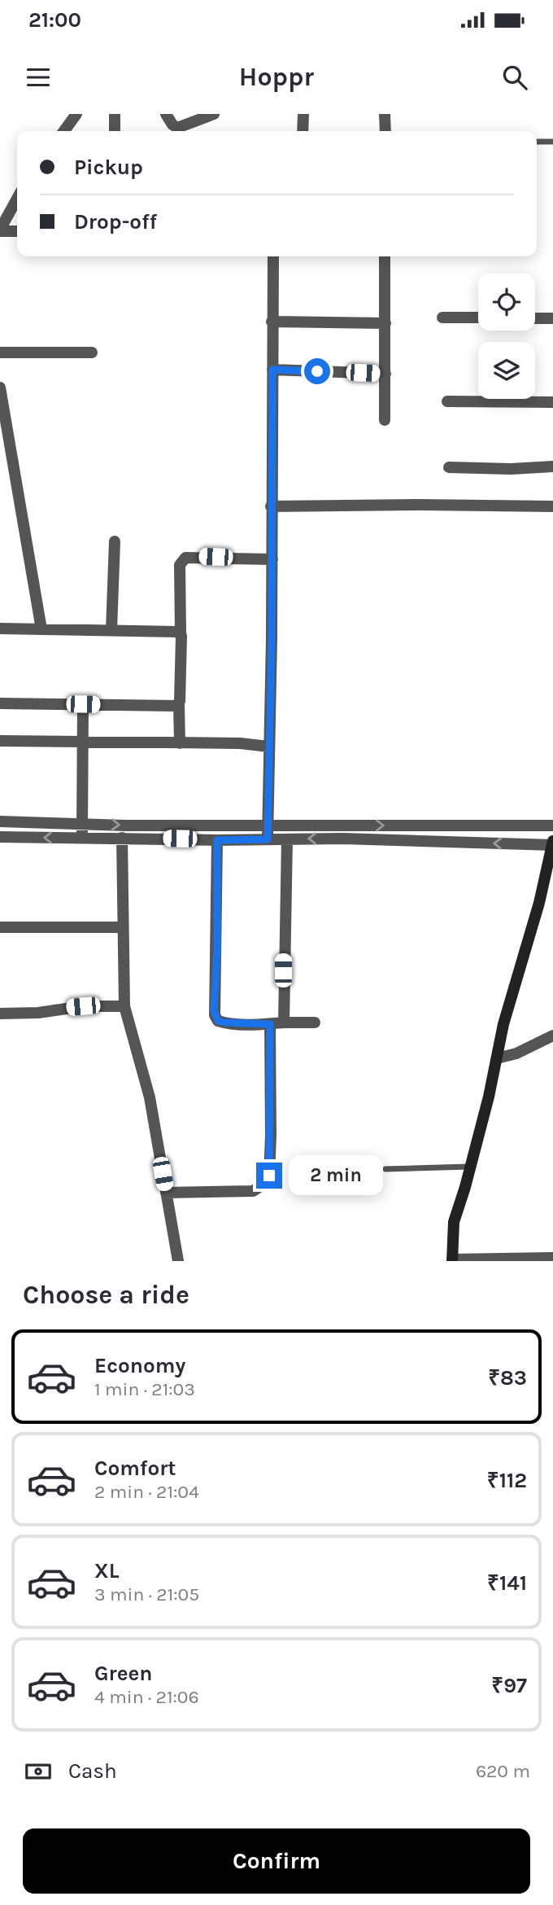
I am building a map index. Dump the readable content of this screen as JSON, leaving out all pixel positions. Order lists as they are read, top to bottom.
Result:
{
  "page": {
    "status": "21:00",
    "header": "Hoppr",
    "banner": ["Pickup", "Drop-off"],
    "bubble": "2 min",
    "heading": "Choose a ride",
    "list": [
      {
        "name": "Economy",
        "note": "1 min · 21:03",
        "value": "₹83"
      },
      {
        "name": "Comfort",
        "note": "2 min · 21:04",
        "value": "₹112"
      },
      {
        "name": "XL",
        "note": "3 min · 21:05",
        "value": "₹141"
      },
      {
        "name": "Green",
        "note": "4 min · 21:06",
        "value": "₹97"
      }
    ],
    "pay": ["Cash", "620 m"],
    "buttons": "Confirm"
  }
}
